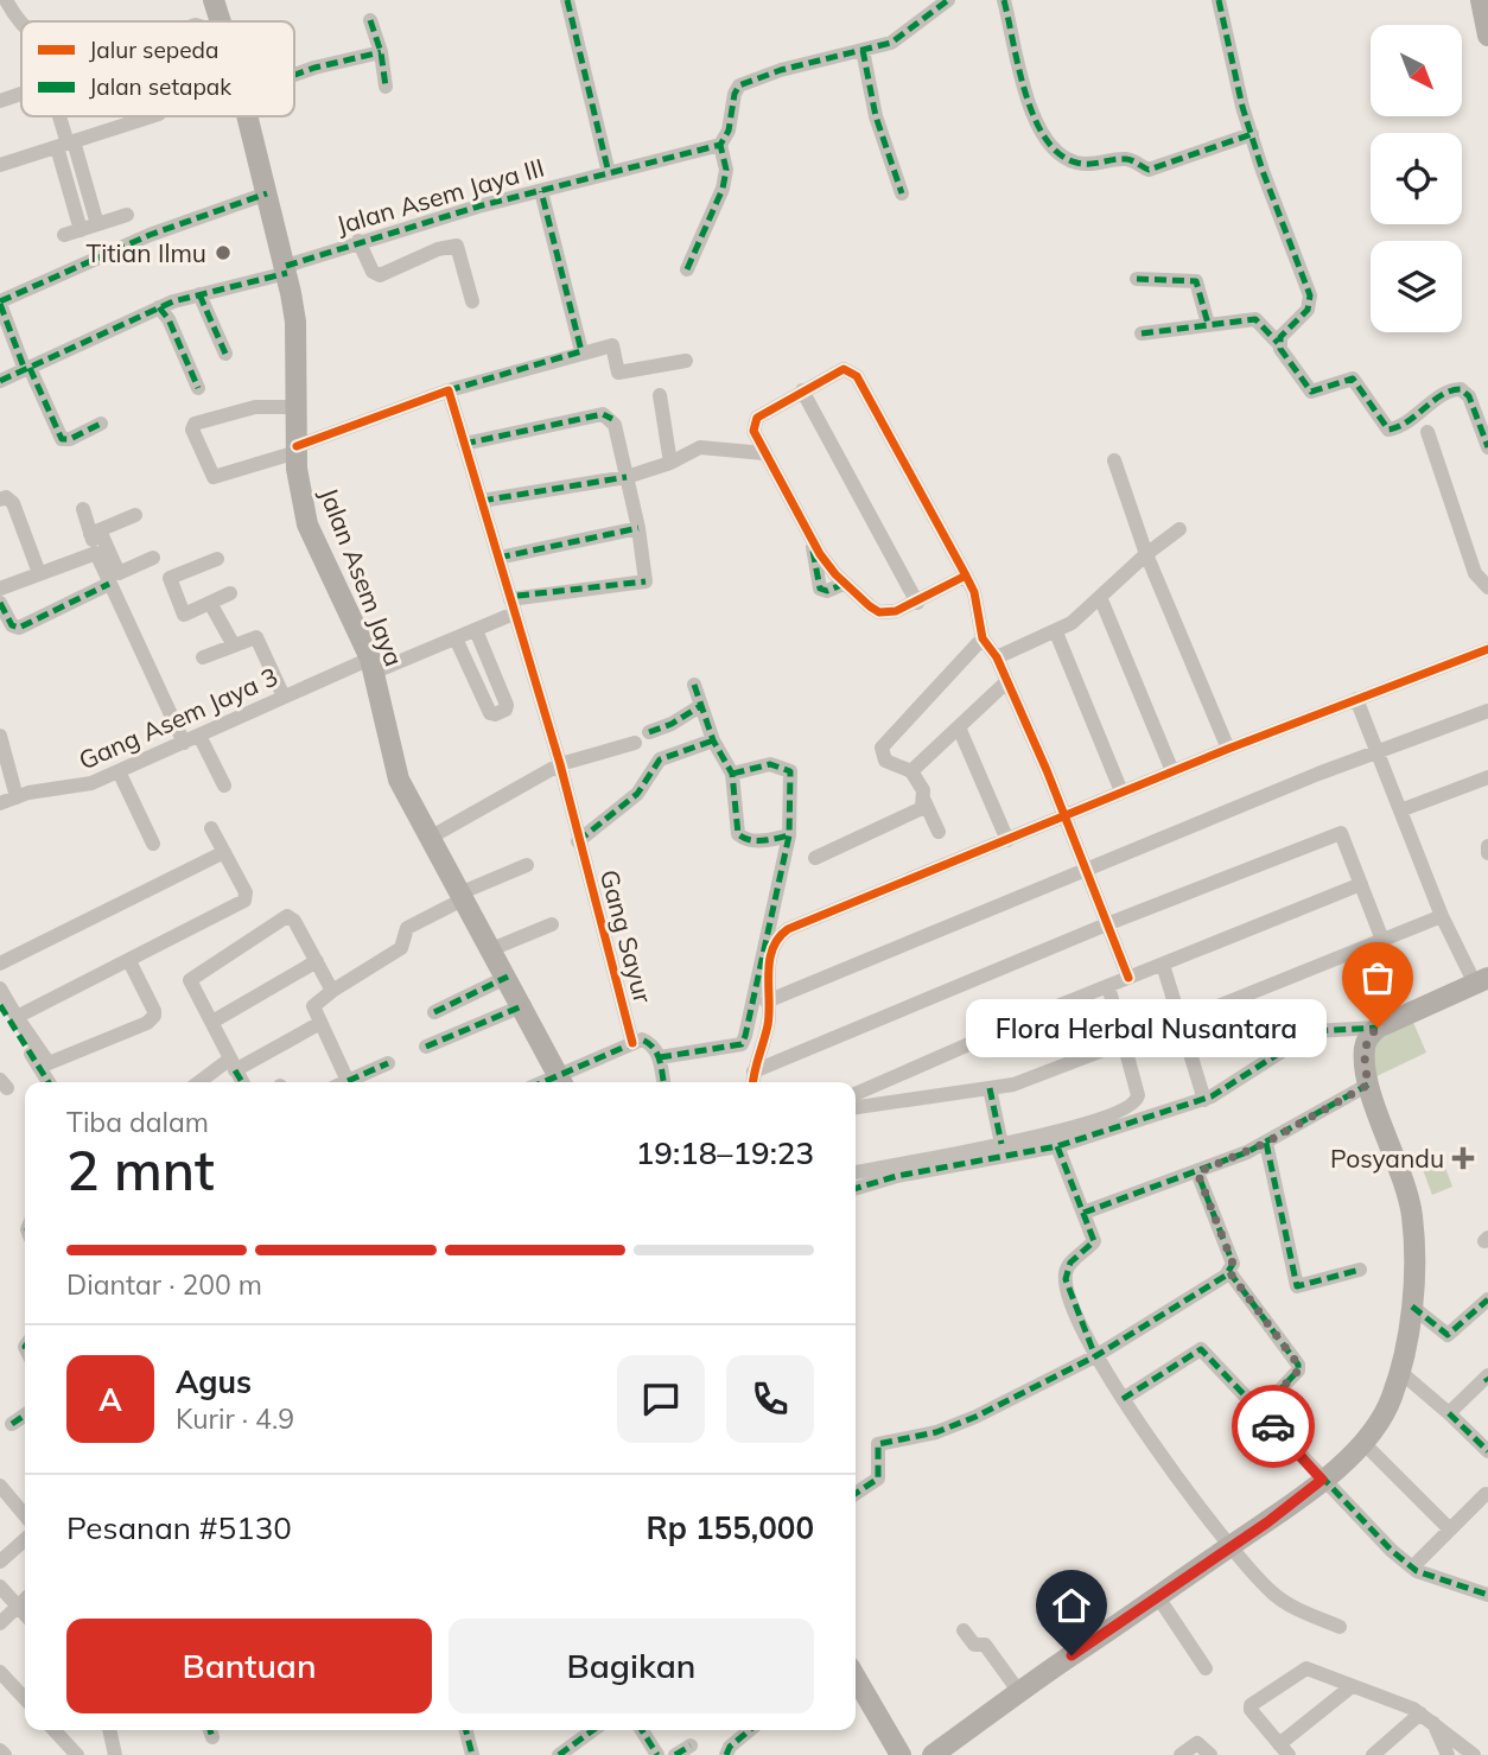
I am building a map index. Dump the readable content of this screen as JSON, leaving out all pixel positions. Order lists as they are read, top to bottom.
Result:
{
  "streets": {
    "main road": ["Jalan Asem Jaya"],
    "street": ["Jalan Asem Jaya III", "Gang Asem Jaya 3", "Gang Sayur"]
  },
  "crossings": [
    ["Jalan Asem Jaya III", "Jalan Asem Jaya"],
    ["Jalan Asem Jaya", "Gang Asem Jaya 3"],
    ["Gang Asem Jaya 3", "Gang Sayur"]
  ],
  "places": {
    "other": ["Titian Ilmu", "Flora Herbal Nusantara"],
    "health": ["Posyandu"]
  },
  "legend": ["Jalur sepeda", "Jalan setapak"],
  "north": "bottom right",
  "page": {
    "bubble": "Flora Herbal Nusantara",
    "heading": ["2 mnt", "Tiba dalam", "19:18–19:23"],
    "panel": [
      "Agus",
      "Kurir · 4.9",
      "Pesanan #5130",
      "Rp 155,000"
    ],
    "bar": "Diantar · 200 m",
    "round": "A",
    "buttons": ["Bantuan", "Bagikan"]
  }
}
